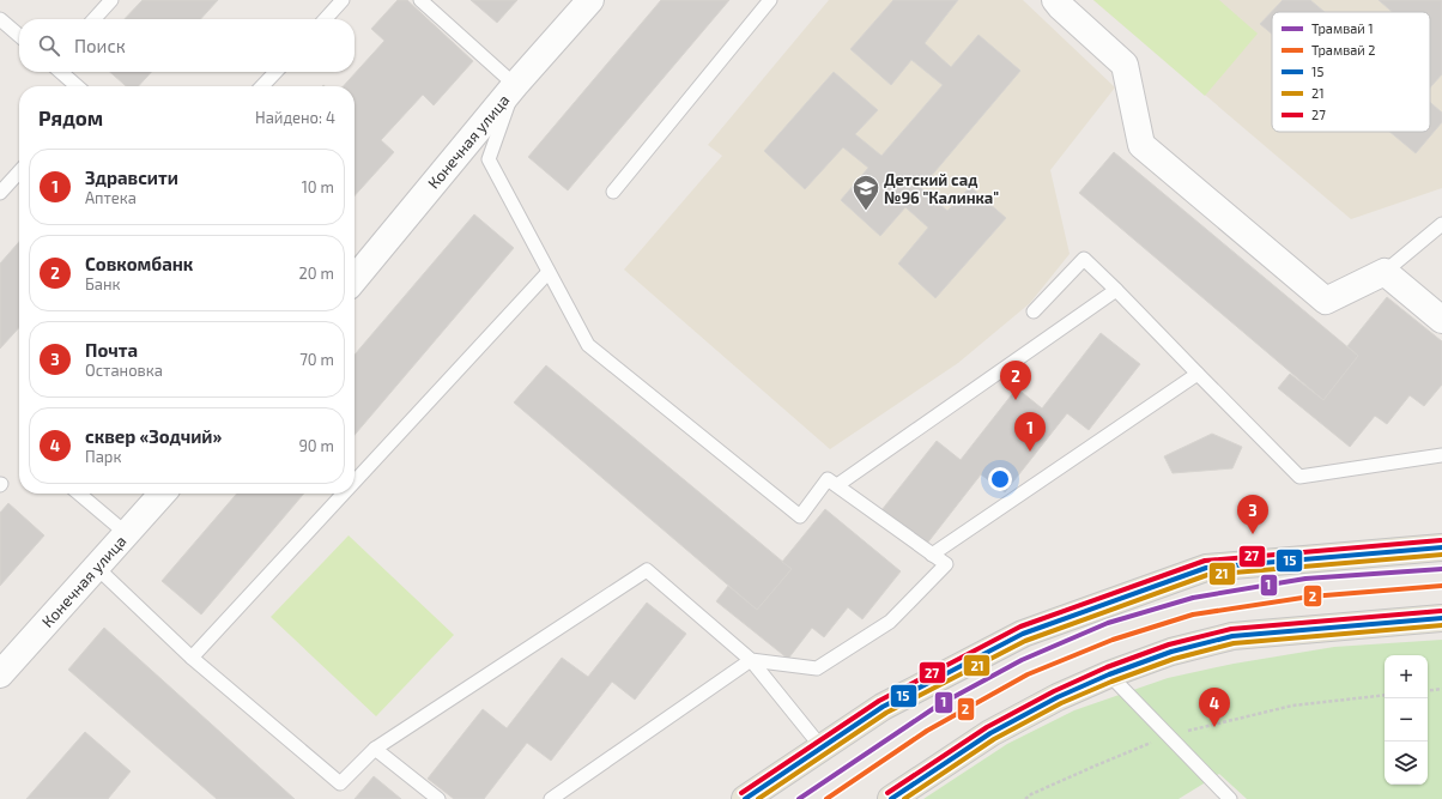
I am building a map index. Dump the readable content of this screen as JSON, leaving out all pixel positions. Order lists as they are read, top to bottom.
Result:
{
  "streets": {
    "street": ["Конечная улица"]
  },
  "places": {
    "school or university": ["Детский сад №96 \"Калинка\""]
  },
  "lines": [
    "transit line 27",
    "transit line 15",
    "transit line 21",
    "tram line 1",
    "tram line 2"
  ],
  "legend": [
    "Трамвай 1",
    "Трамвай 2",
    "15",
    "21",
    "27"
  ],
  "page": {
    "search": "Поиск",
    "heading": ["Рядом", "Найдено: 4"],
    "list": [
      {
        "mark": "1",
        "name": "Здравсити",
        "note": "Аптека",
        "value": "10 m"
      },
      {
        "mark": "2",
        "name": "Совкомбанк",
        "note": "Банк",
        "value": "20 m"
      },
      {
        "mark": "3",
        "name": "Почта",
        "note": "Остановка",
        "value": "70 m"
      },
      {
        "mark": "4",
        "name": "сквер «Зодчий»",
        "note": "Парк",
        "value": "90 m"
      }
    ],
    "pins": [
      "2",
      "1",
      "3",
      "4"
    ],
    "map_buttons": ["+", "−"]
  }
}
